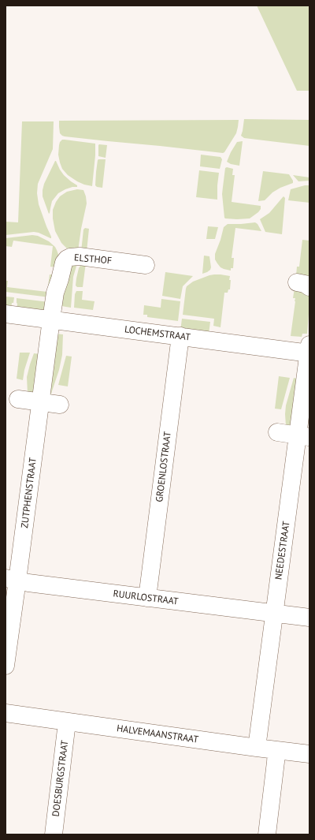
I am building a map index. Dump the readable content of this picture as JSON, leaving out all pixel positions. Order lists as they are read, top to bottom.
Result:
{
  "streets": {
    "street": [
      "ELSTHOF",
      "LOCHEMSTRAAT",
      "GROENLOSTRAAT",
      "ZUTPHENSTRAAT",
      "NEEDESTRAAT",
      "RUURLOSTRAAT",
      "HALVEMAANSTRAAT",
      "DOESBURGSTRAAT"
    ]
  },
  "crossings": [
    ["ELSTHOF", "LOCHEMSTRAAT"],
    ["ELSTHOF", "ZUTPHENSTRAAT"],
    ["LOCHEMSTRAAT", "GROENLOSTRAAT"],
    ["LOCHEMSTRAAT", "ZUTPHENSTRAAT"],
    ["LOCHEMSTRAAT", "NEEDESTRAAT"],
    ["GROENLOSTRAAT", "RUURLOSTRAAT"],
    ["ZUTPHENSTRAAT", "RUURLOSTRAAT"],
    ["NEEDESTRAAT", "RUURLOSTRAAT"],
    ["NEEDESTRAAT", "HALVEMAANSTRAAT"],
    ["HALVEMAANSTRAAT", "DOESBURGSTRAAT"]
  ]
}
